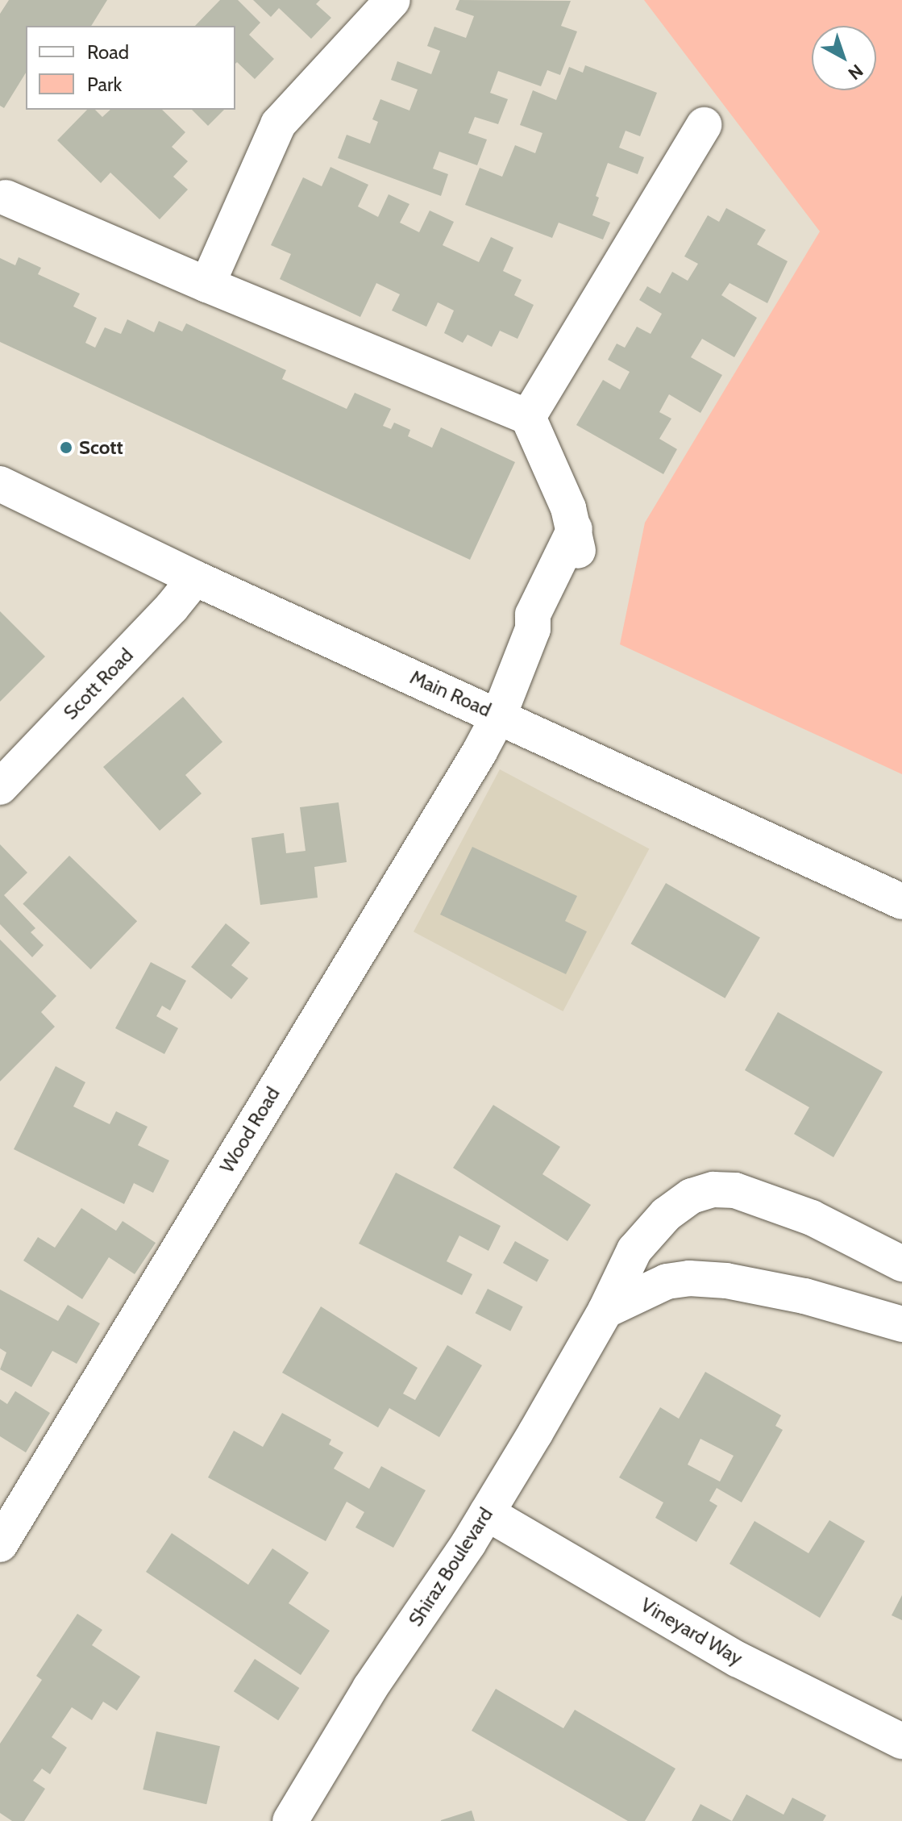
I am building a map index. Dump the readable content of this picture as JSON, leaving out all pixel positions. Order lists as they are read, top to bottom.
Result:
{
  "streets": {
    "street": [
      "Scott Road",
      "Main Road",
      "Wood Road",
      "Shiraz Boulevard",
      "Vineyard Way"
    ]
  },
  "crossings": [
    ["Scott Road", "Main Road"],
    ["Main Road", "Wood Road"],
    ["Shiraz Boulevard", "Vineyard Way"]
  ],
  "places": ["Scott"],
  "legend": ["Road", "Park"],
  "north": "bottom right"
}
